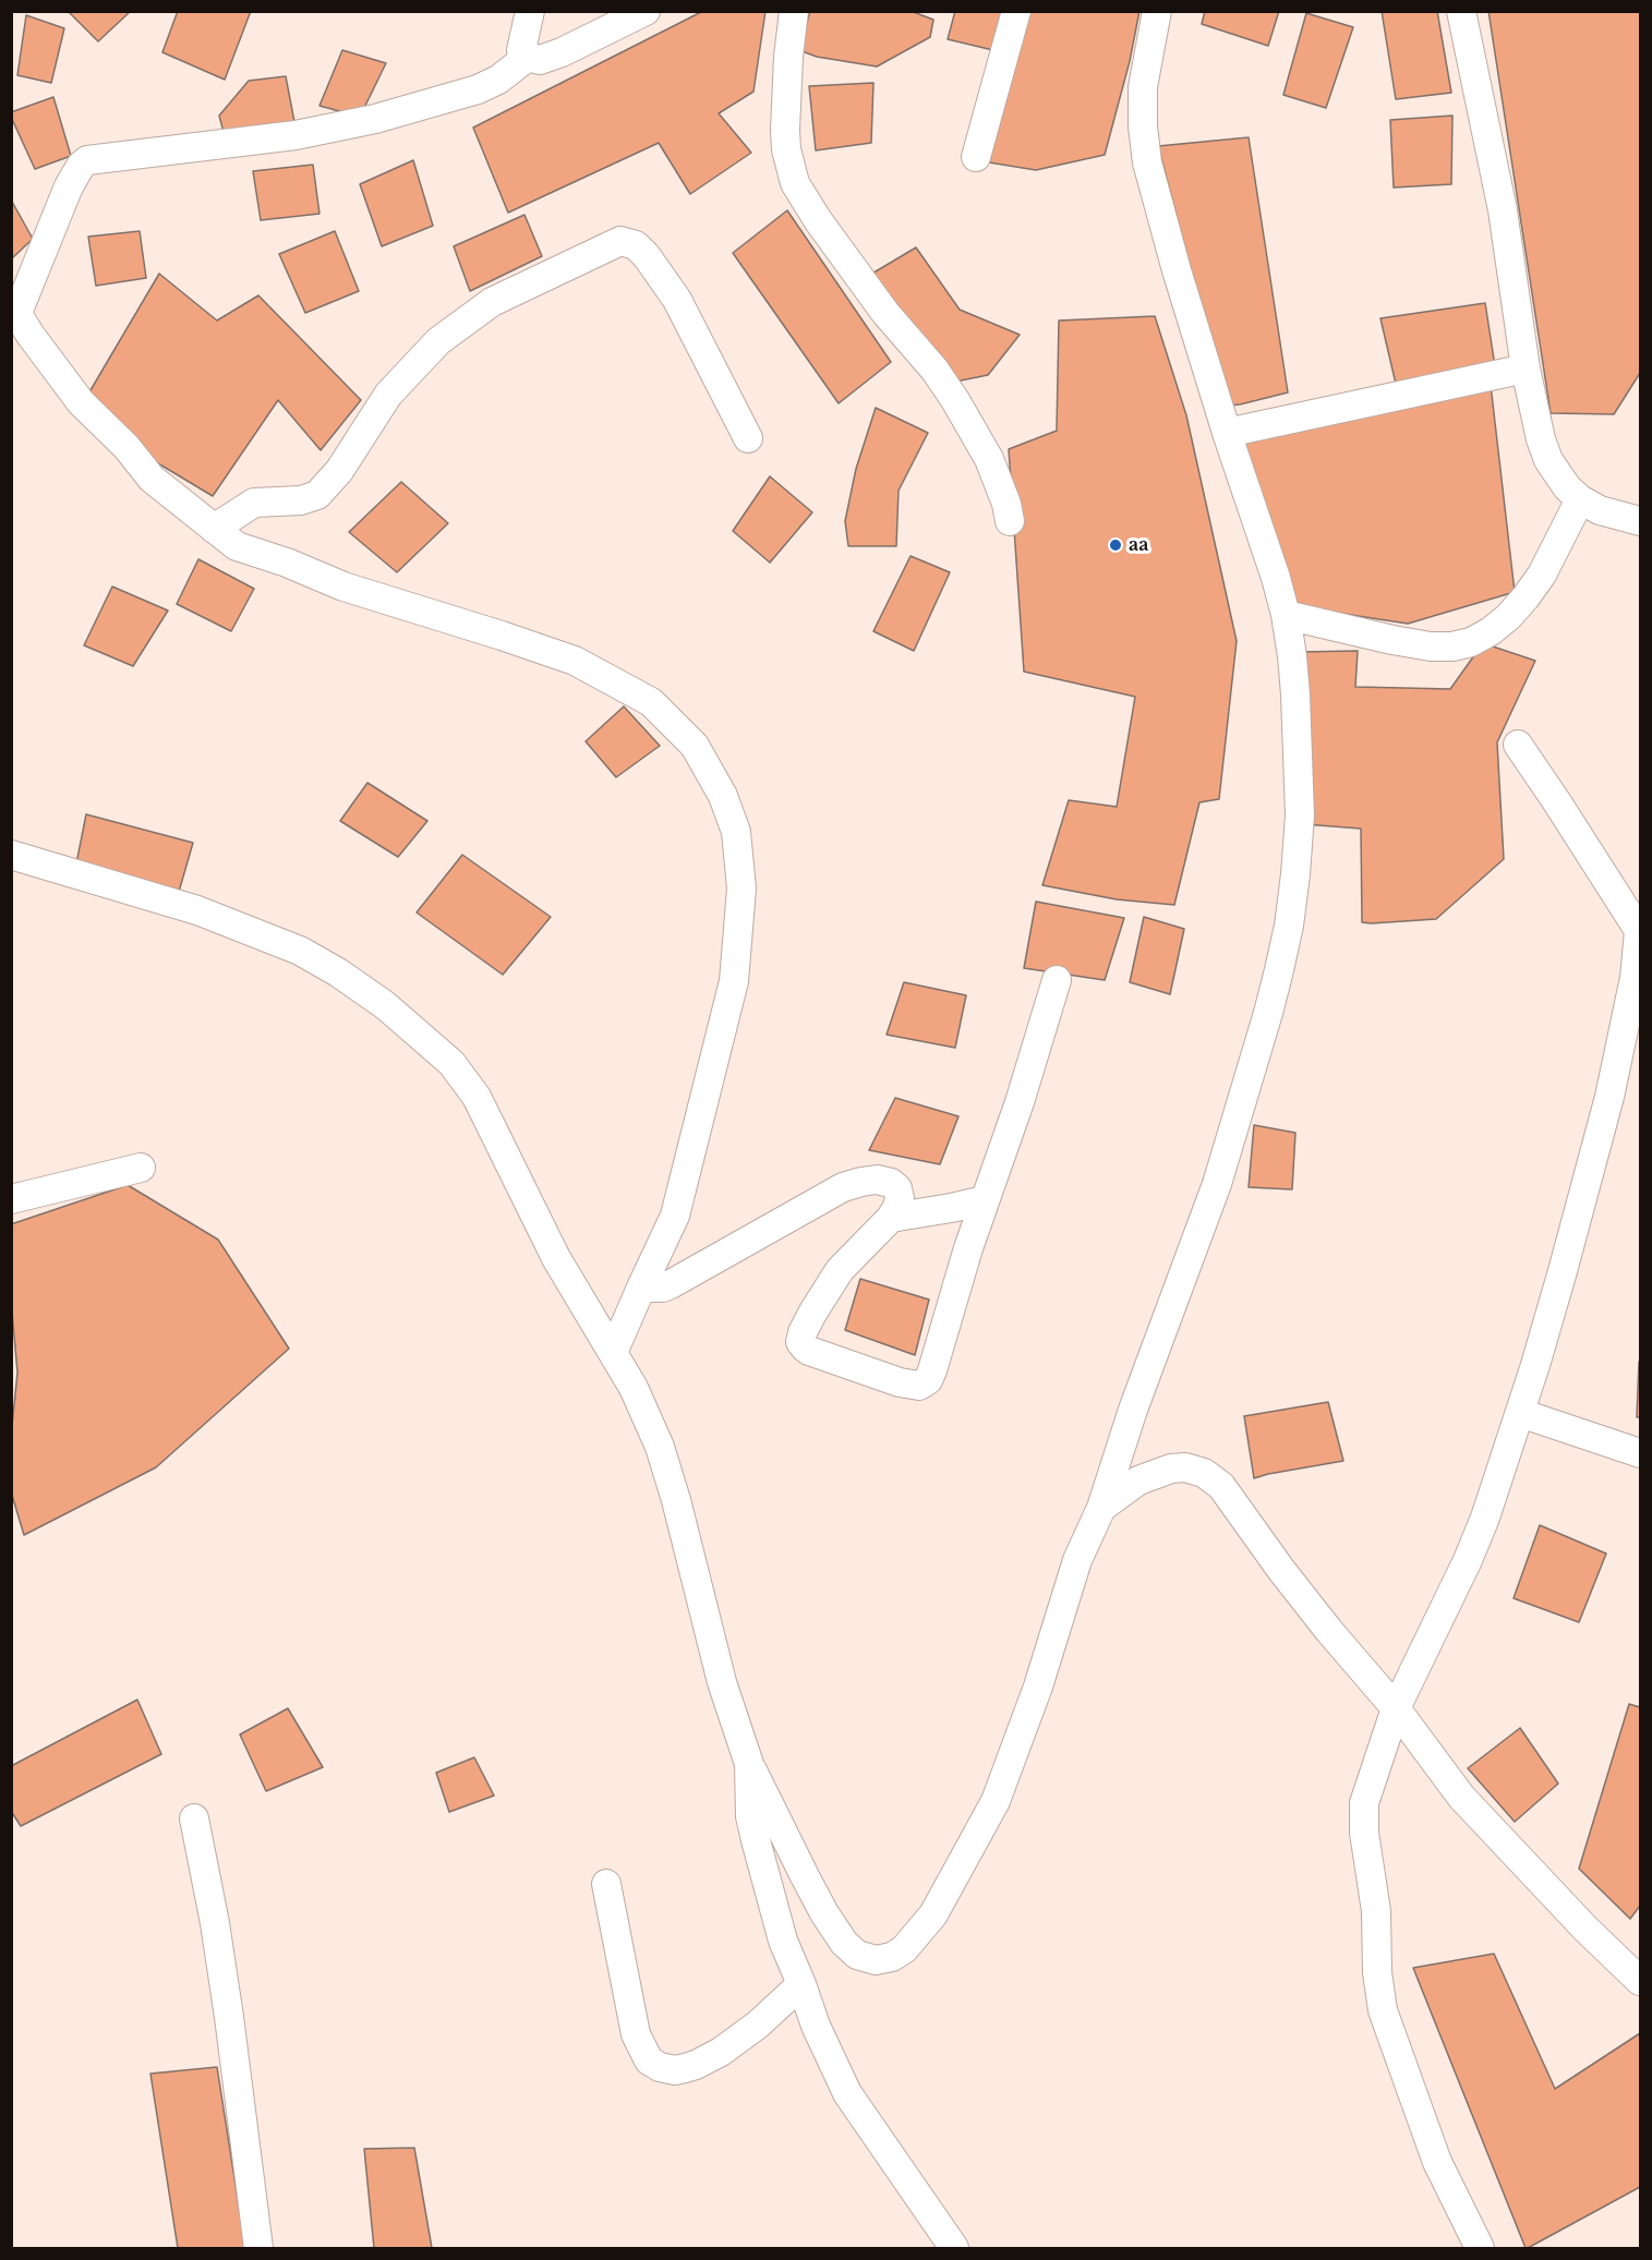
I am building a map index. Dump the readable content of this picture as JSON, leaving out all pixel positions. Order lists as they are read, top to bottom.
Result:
{
  "places": ["aa"]
}
